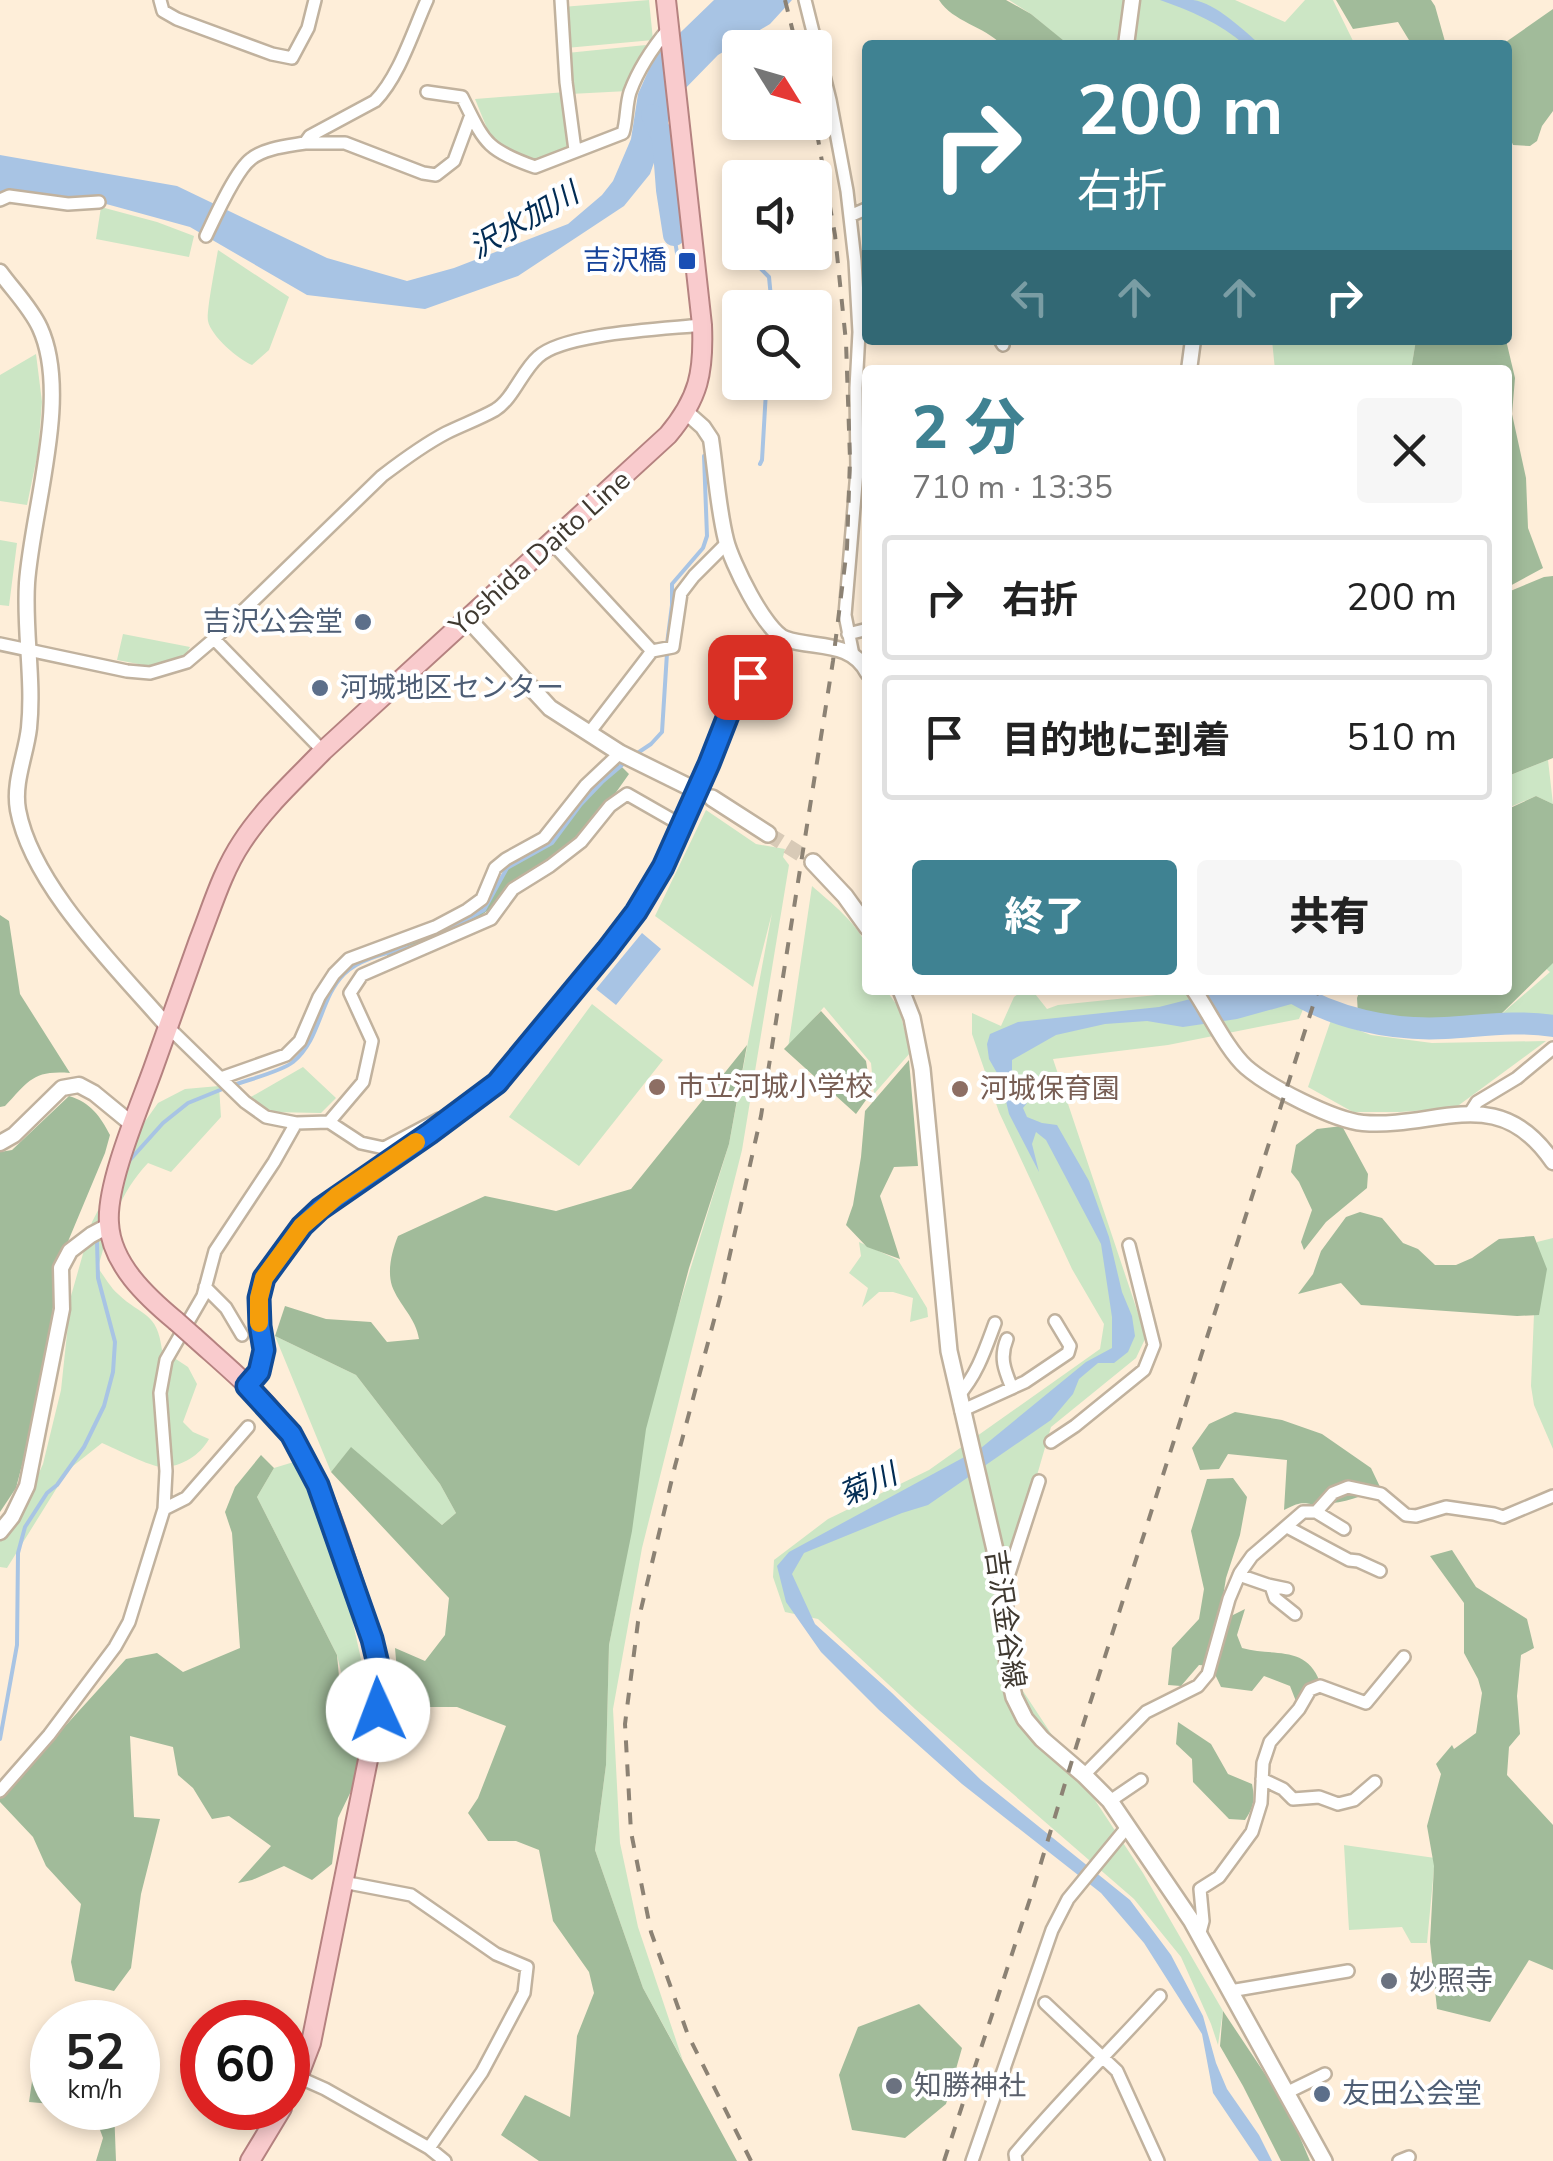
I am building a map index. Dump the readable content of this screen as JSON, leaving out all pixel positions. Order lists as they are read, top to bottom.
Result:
{
  "streets": {
    "main road": ["Yoshida Daito Line", "吉沢金谷線"]
  },
  "water": ["沢水加川", "菊川"],
  "places": {
    "transit": ["吉沢橋"],
    "other": [
      "吉沢公会堂",
      "河城地区センター",
      "市立河城小学校",
      "河城保育園",
      "妙照寺",
      "知勝神社",
      "友田公会堂"
    ]
  },
  "north": "bottom right",
  "page": {
    "turn": ["200 m", "右折"],
    "heading": ["2 分", "710 m · 13:35"],
    "list": [
      {
        "name": "右折",
        "value": "200 m"
      },
      {
        "name": "目的地に到着",
        "value": "510 m"
      }
    ],
    "buttons": ["終了", "共有"],
    "speed": "52 km/h",
    "limit": "60"
  }
}
